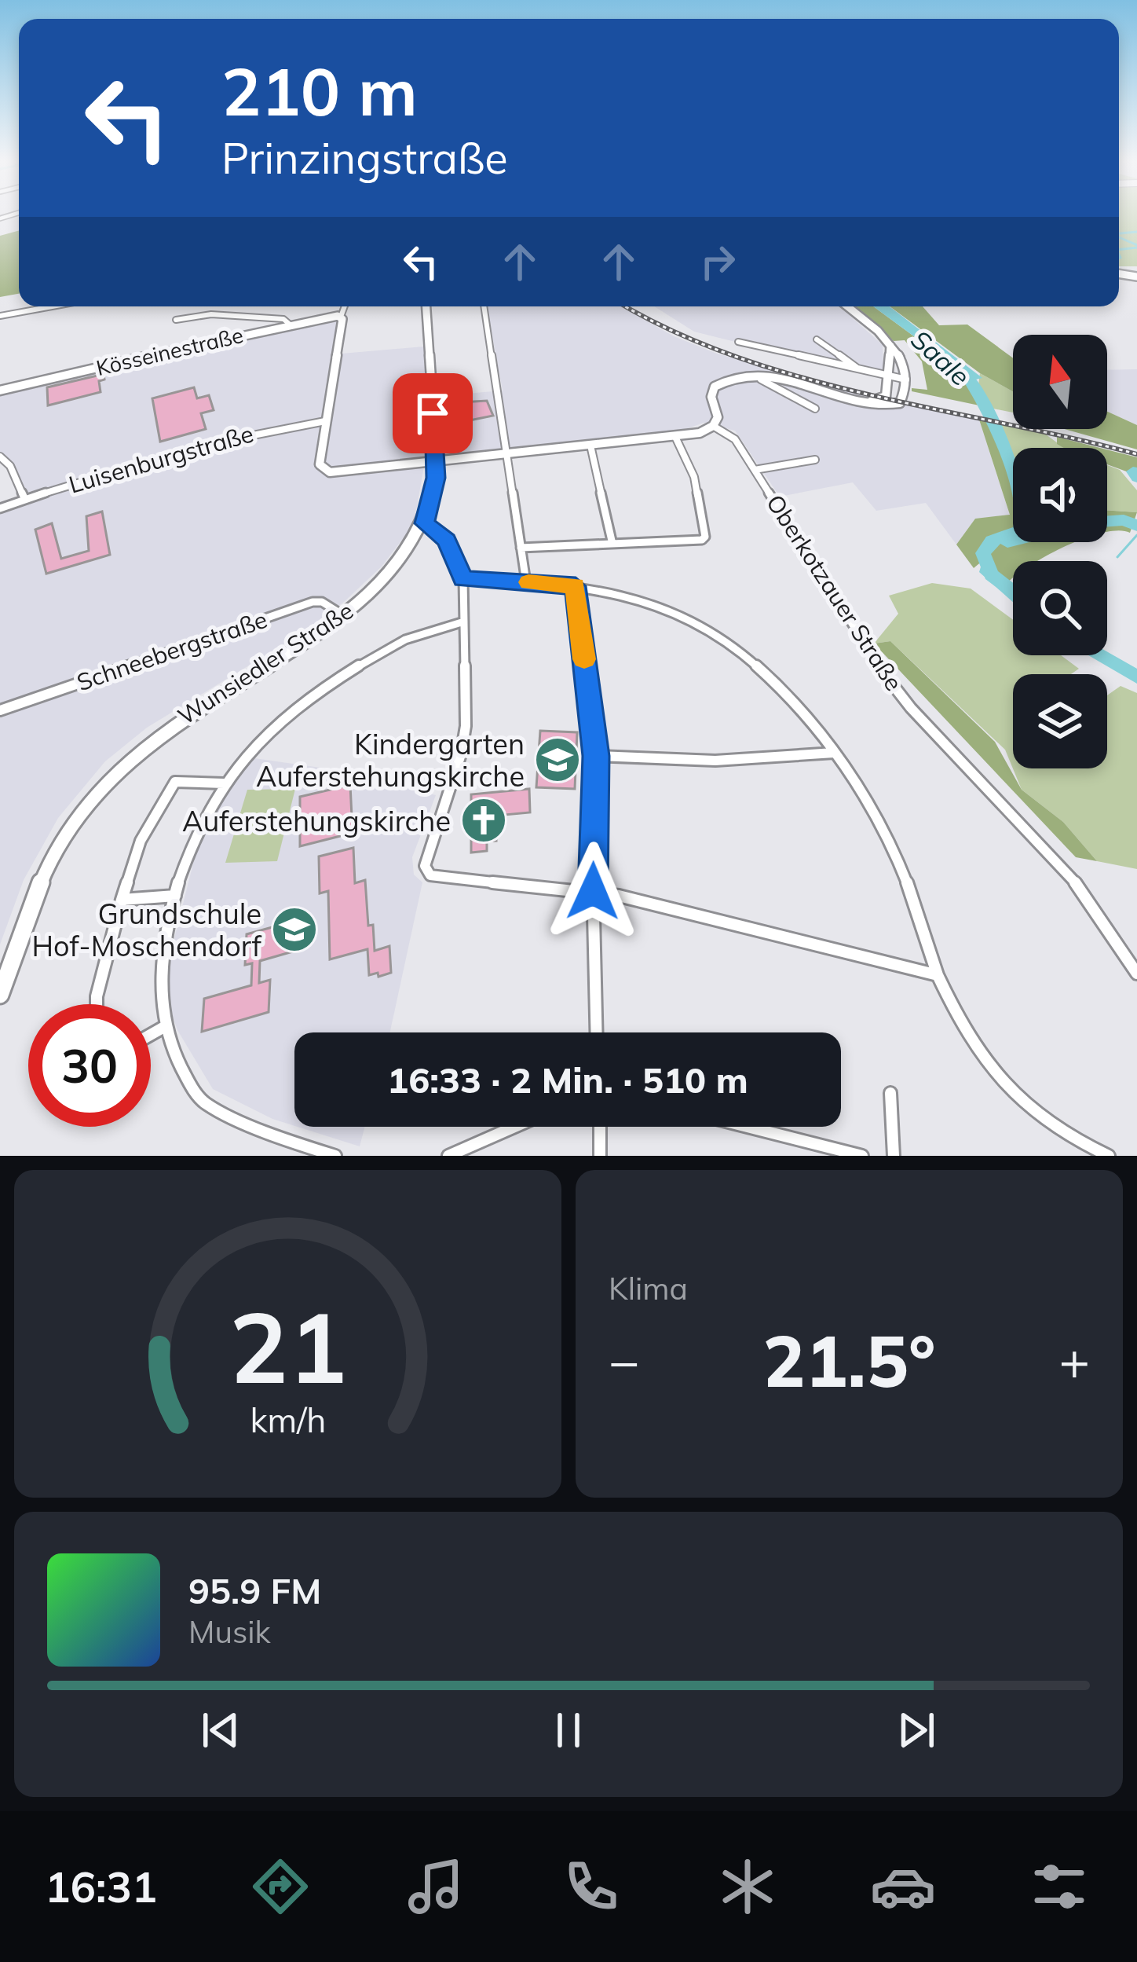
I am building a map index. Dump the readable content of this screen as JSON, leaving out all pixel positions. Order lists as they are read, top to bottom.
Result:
{
  "streets": {
    "street": [
      "Kösseinestraße",
      "Luisenburgstraße",
      "Oberkotzauer Straße",
      "Schneebergstraße",
      "Wunsiedler Straße"
    ]
  },
  "crossings": [
    ["Schneebergstraße", "Wunsiedler Straße"]
  ],
  "water": ["Saale"],
  "places": {
    "school or university": ["Kindergarten Auferstehungskirche", "Grundschule Hof-Moschendorf"],
    "church": ["Auferstehungskirche"]
  },
  "north": "top",
  "page": {
    "turn": ["210 m", "Prinzingstraße"],
    "limit": "30",
    "trip": "16:33 · 2 Min. · 510 m",
    "tile": "Klima",
    "heat": ["−", "21.5°", "+"],
    "song": ["95.9 FM", "Musik"],
    "tabs": "16:31",
    "gauge": ["21", "km/h"]
  }
}
